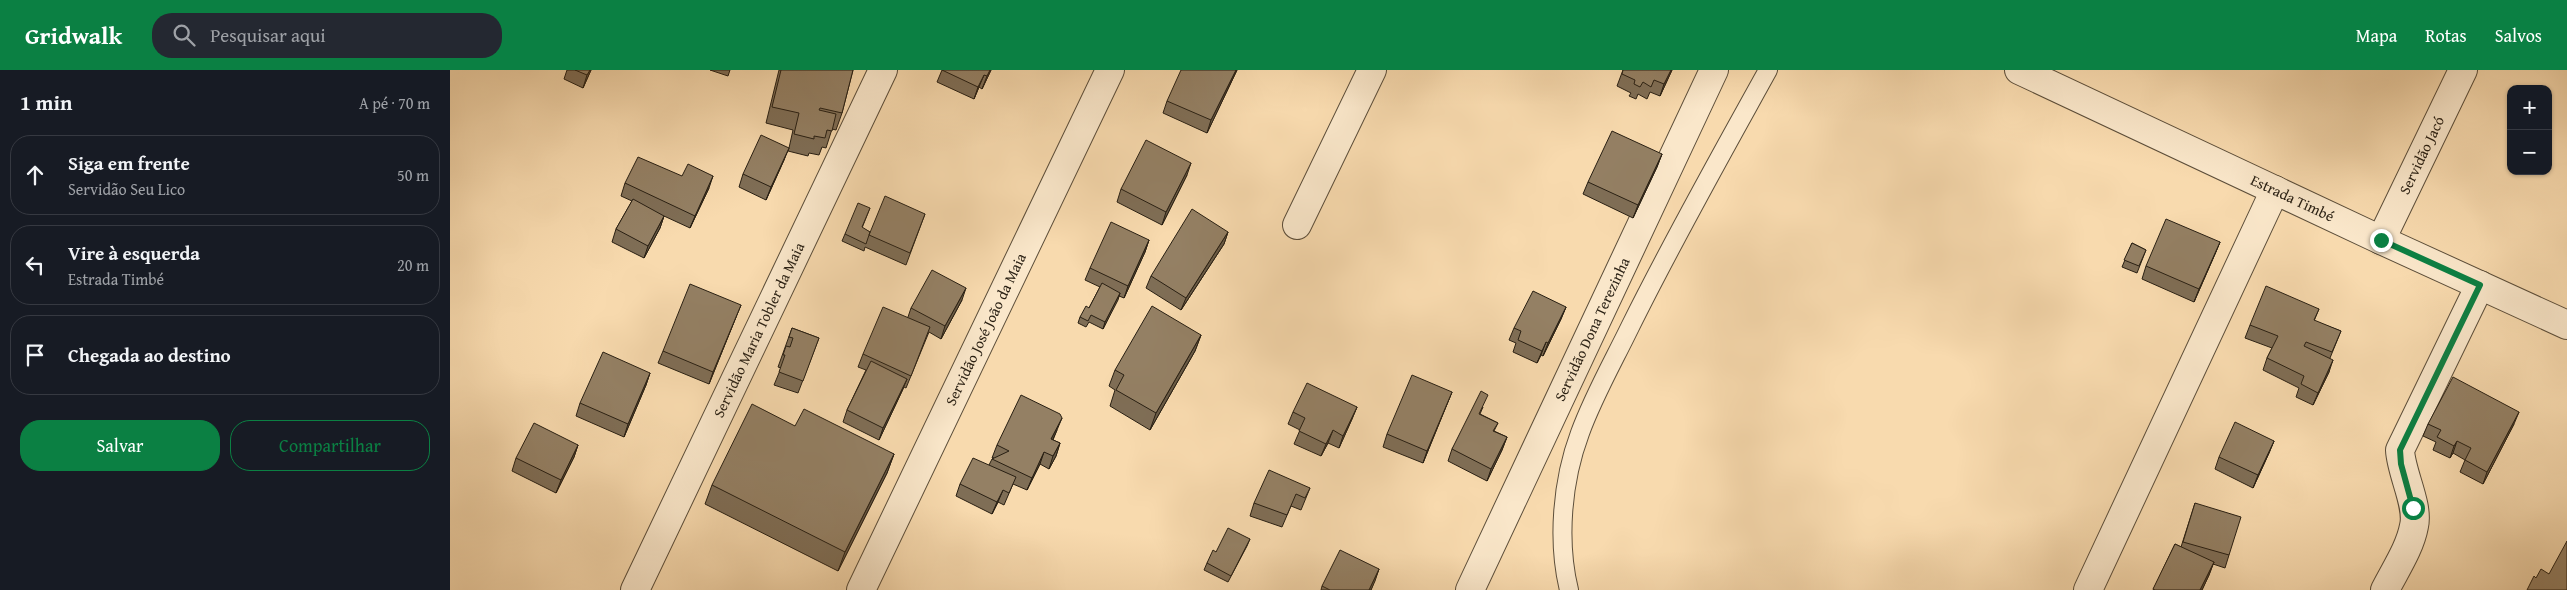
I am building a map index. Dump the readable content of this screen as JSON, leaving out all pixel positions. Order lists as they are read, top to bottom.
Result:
{
  "streets": {
    "street": [
      "Servidão Jacó",
      "Estrada Timbé",
      "Servidão Maria Tobler da Maia",
      "Servidão José João da Maia",
      "Servidão Dona Terezinha"
    ]
  },
  "crossings": [
    ["Servidão Jacó", "Estrada Timbé"]
  ],
  "page": {
    "header": "Gridwalk",
    "search": "Pesquisar aqui",
    "nav": ["Mapa", "Rotas", "Salvos"],
    "heading": ["1 min", "A pé · 70 m"],
    "map_buttons": ["+", "−"],
    "list": [
      ["Siga em frente", "Servidão Seu Lico", "50 m"],
      ["Vire à esquerda", "Estrada Timbé", "20 m"],
      "Chegada ao destino"
    ],
    "buttons": ["Salvar", "Compartilhar"]
  }
}
